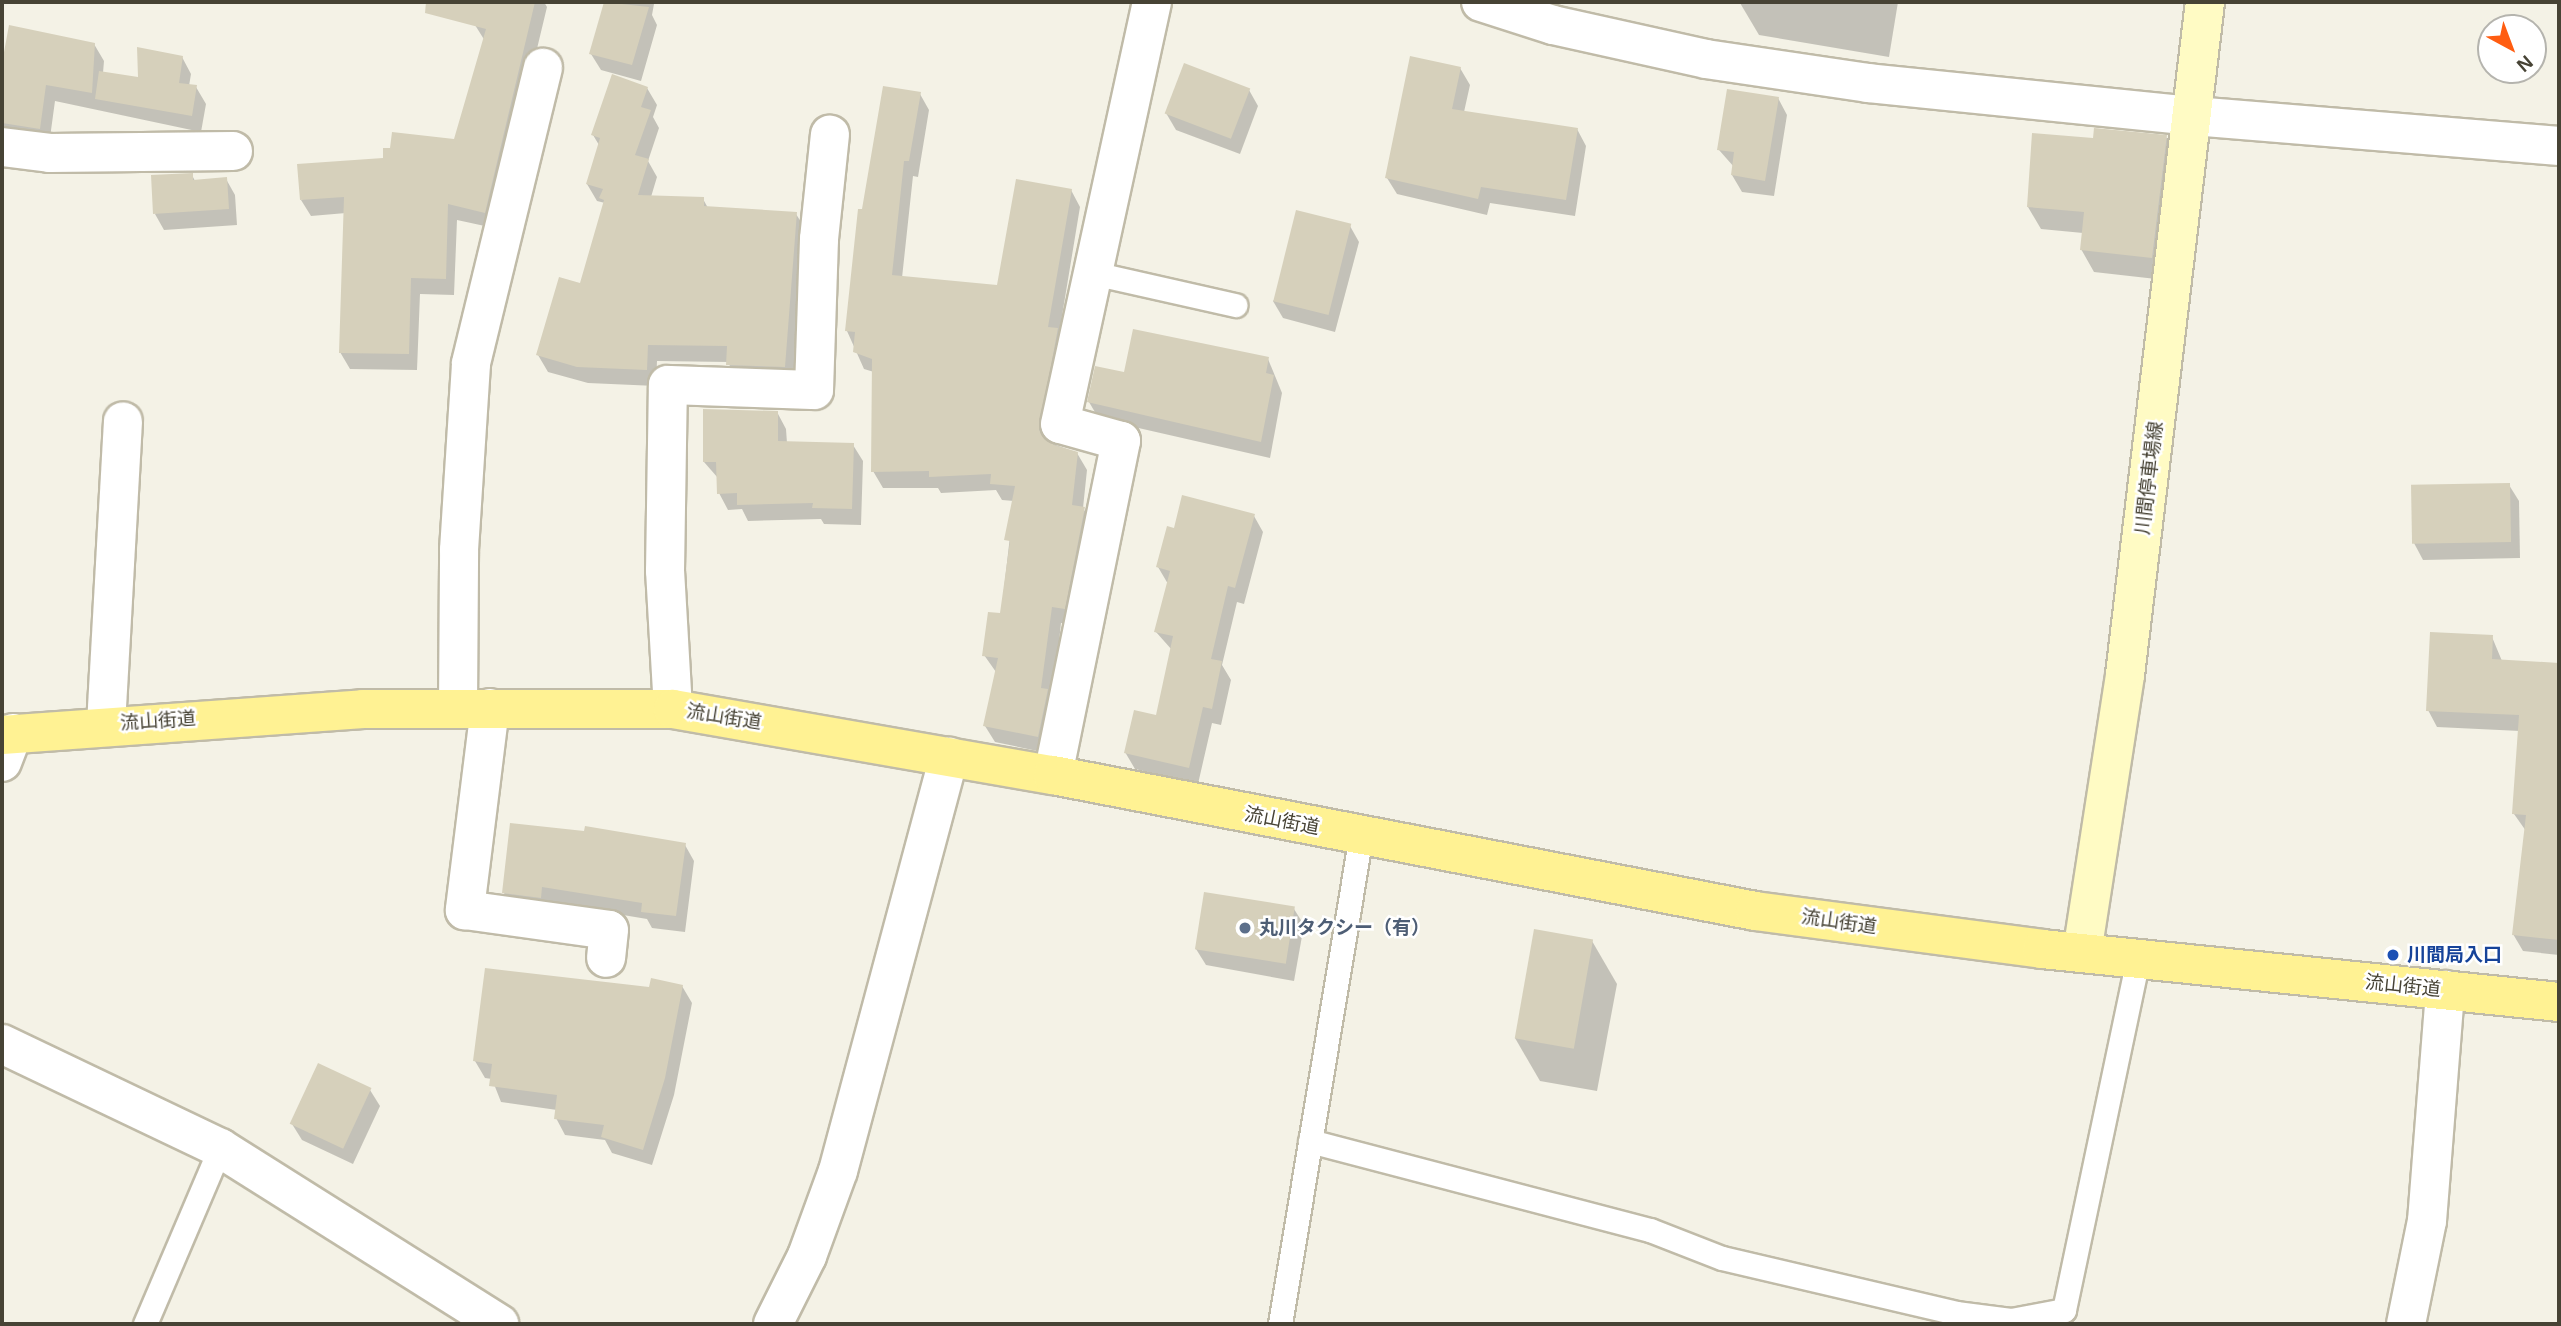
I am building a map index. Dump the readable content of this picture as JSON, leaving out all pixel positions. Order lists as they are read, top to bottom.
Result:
{
  "streets": {
    "main road": ["川間停車場線", "流山街道"]
  },
  "crossings": [
    ["川間停車場線", "流山街道"]
  ],
  "places": ["丸川タクシー（有）", "川間局入口"],
  "north": "bottom right"
}
